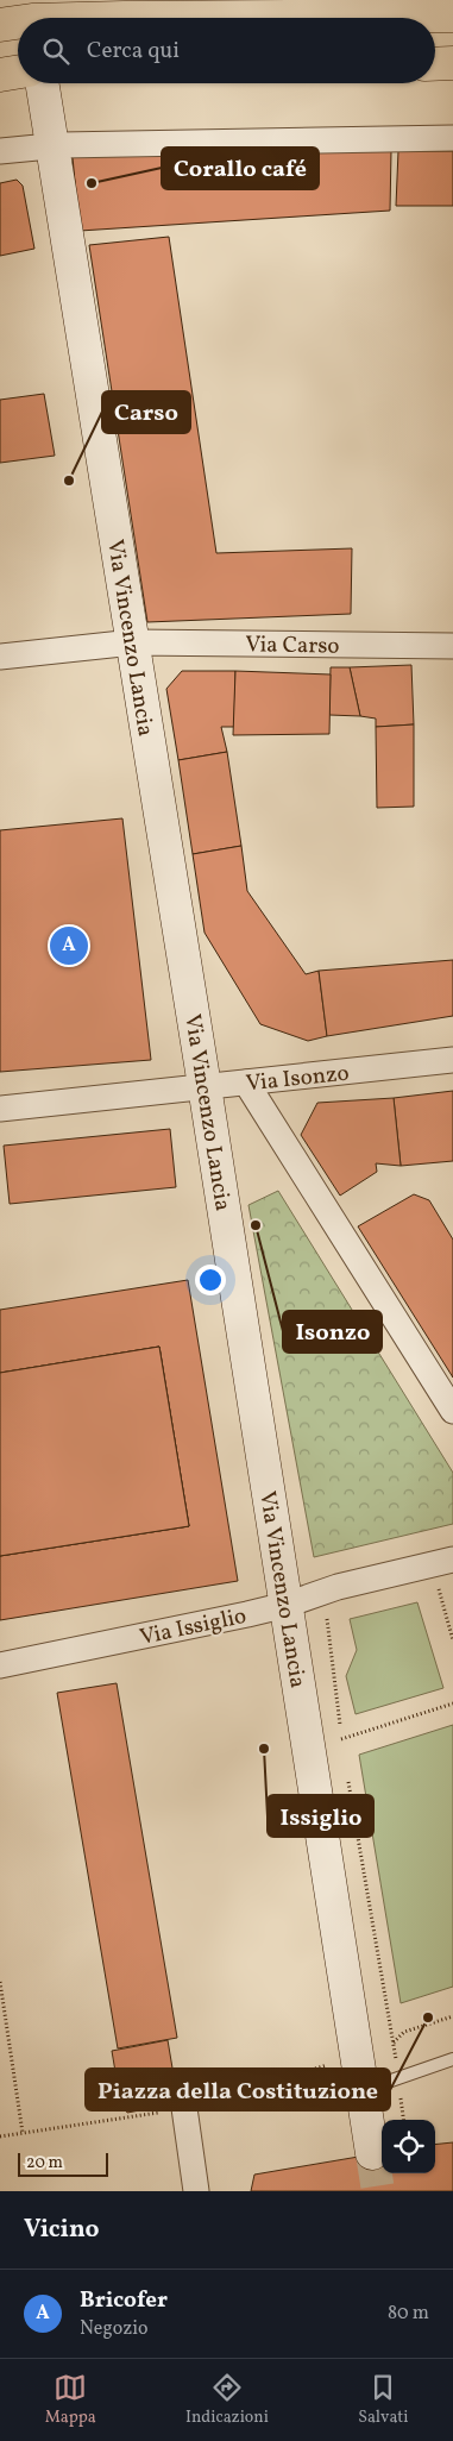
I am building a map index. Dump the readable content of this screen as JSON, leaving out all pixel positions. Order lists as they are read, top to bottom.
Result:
{
  "streets": {
    "street": [
      "Via Vincenzo Lancia",
      "Via Carso",
      "Via Isonzo",
      "Via Issiglio"
    ]
  },
  "crossings": [
    ["Via Vincenzo Lancia", "Via Carso"],
    ["Via Vincenzo Lancia", "Via Isonzo"],
    ["Via Vincenzo Lancia", "Via Issiglio"]
  ],
  "places": [
    "Corallo café",
    "Carso",
    "Isonzo",
    "Issiglio",
    "Piazza della Costituzione"
  ],
  "scale_bar": "20 m",
  "page": {
    "search": "Cerca qui",
    "pins": "A",
    "scale": "20 m",
    "heading": "Vicino",
    "list": [
      {
        "mark": "A",
        "name": "Bricofer",
        "note": "Negozio",
        "value": "80 m"
      }
    ],
    "nav": ["Mappa", "Indicazioni", "Salvati"]
  }
}
